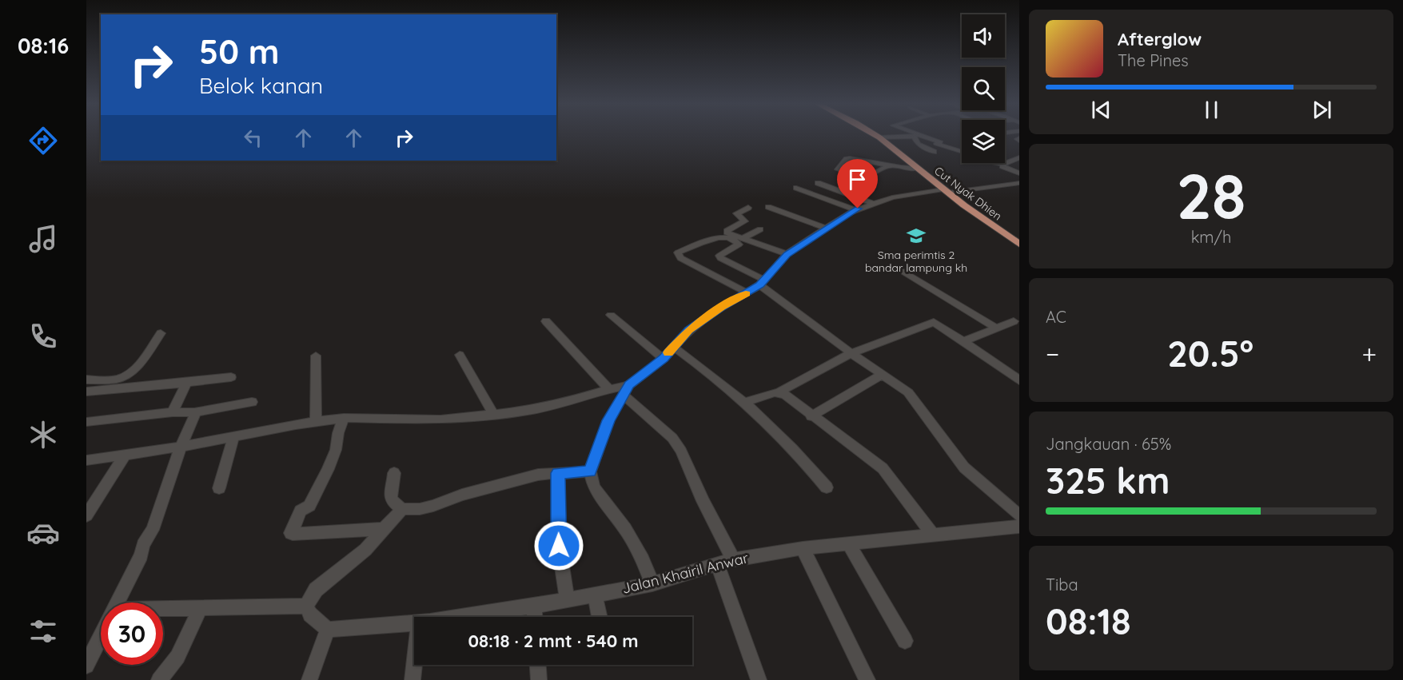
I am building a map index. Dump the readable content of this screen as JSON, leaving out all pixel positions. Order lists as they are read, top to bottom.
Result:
{
  "streets": {
    "main road": ["Cut Nyak Dhien"],
    "street": ["Jalan Khairil Anwar"]
  },
  "places": {
    "school or university": ["Sma perimtis 2 bandar lampung kh"]
  },
  "page": {
    "tabs": "08:16",
    "turn": ["50 m", "Belok kanan"],
    "song": ["Afterglow", "The Pines"],
    "tile": [
      ["28", "km/h"],
      "AC",
      ["Jangkauan · 65%", "325 km"],
      ["Tiba", "08:18"]
    ],
    "heat": ["−", "20.5°", "+"],
    "limit": "30",
    "trip": "08:18 · 2 mnt · 540 m"
  }
}
